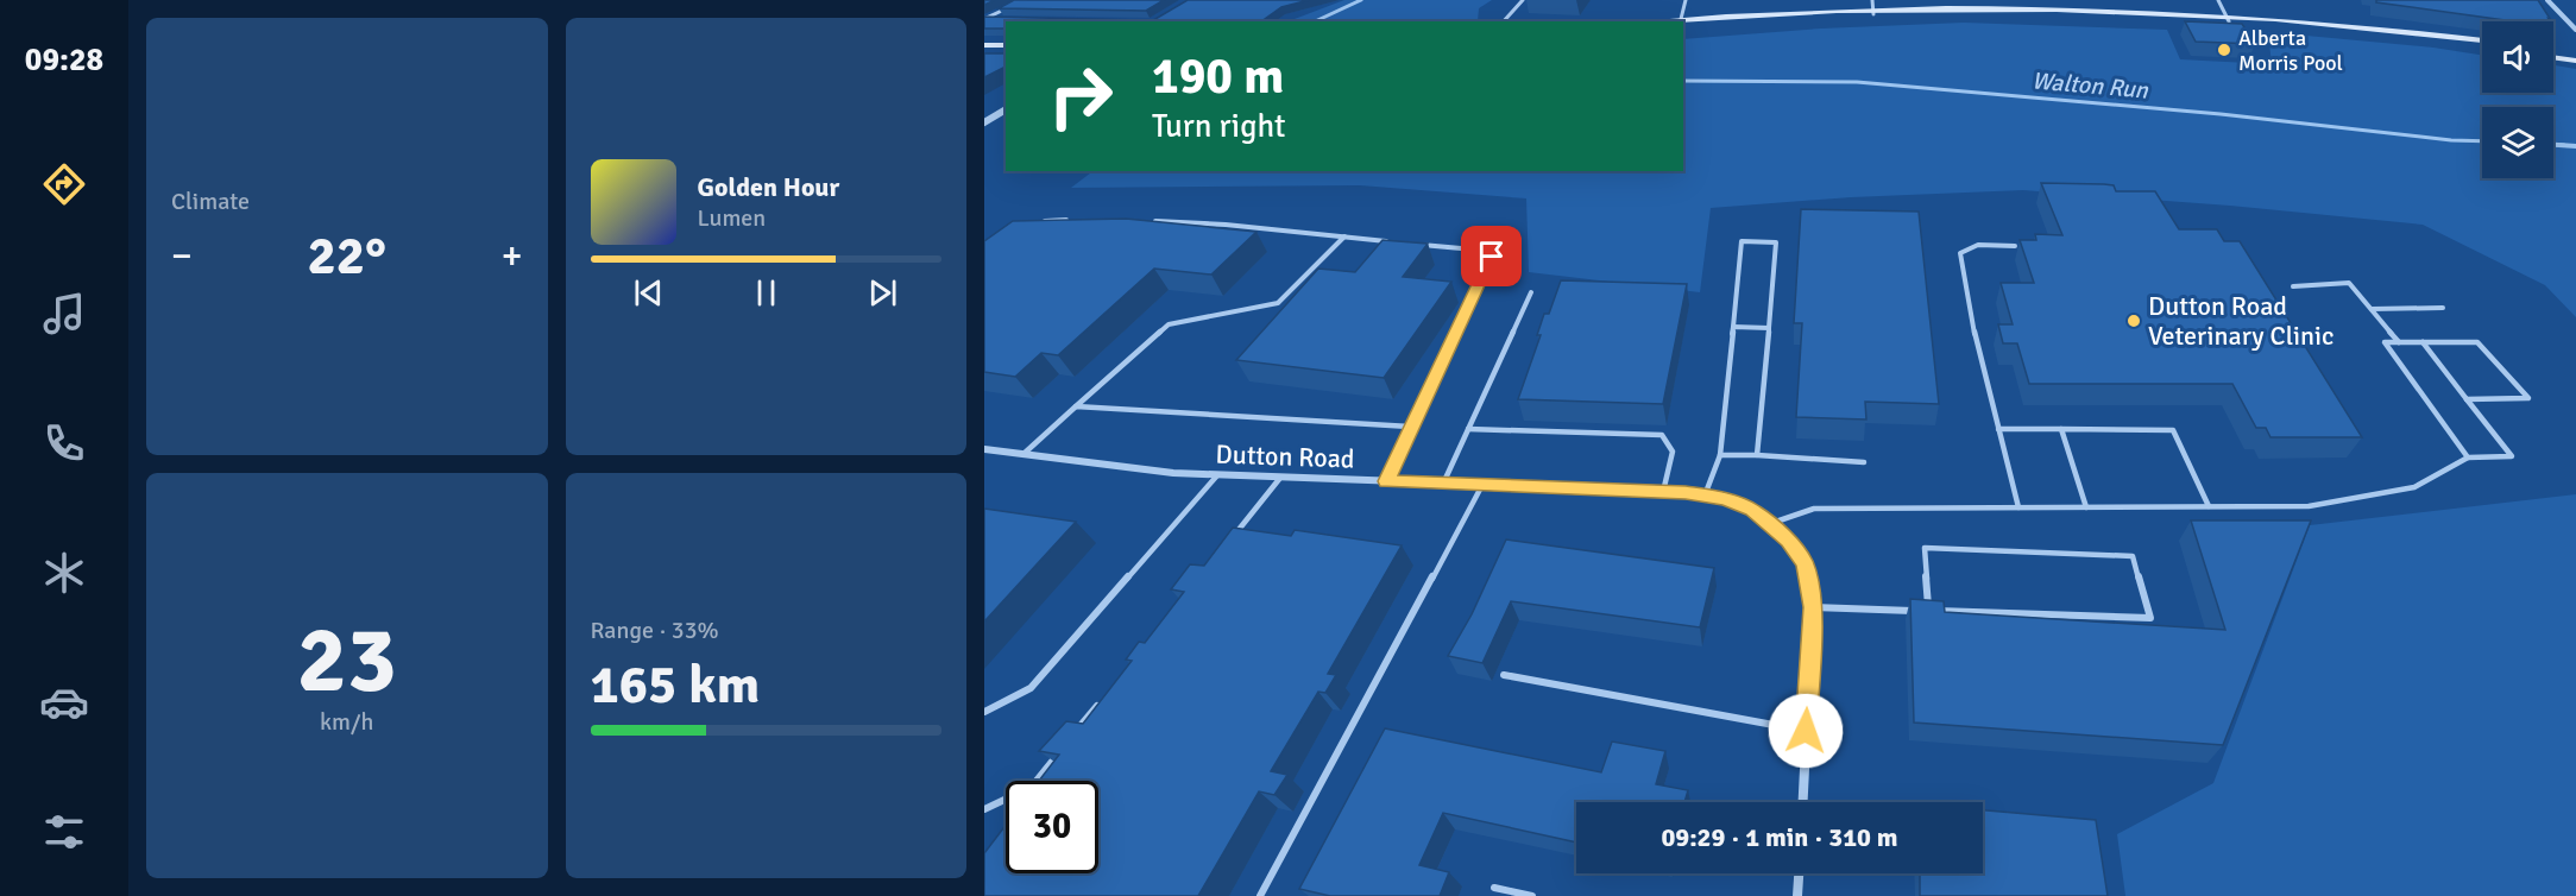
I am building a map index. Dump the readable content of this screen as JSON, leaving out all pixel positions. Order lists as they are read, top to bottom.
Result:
{
  "streets": {
    "street": ["Dutton Road"]
  },
  "water": ["Walton Run"],
  "places": ["Alberta Morris Pool", "Dutton Road Veterinary Clinic"],
  "page": {
    "tabs": "09:28",
    "tile": [
      "Climate",
      ["23", "km/h"],
      ["Range · 33%", "165 km"]
    ],
    "turn": ["190 m", "Turn right"],
    "song": ["Golden Hour", "Lumen"],
    "heat": ["−", "22°", "+"],
    "limit": "30",
    "trip": "09:29 · 1 min · 310 m"
  }
}
